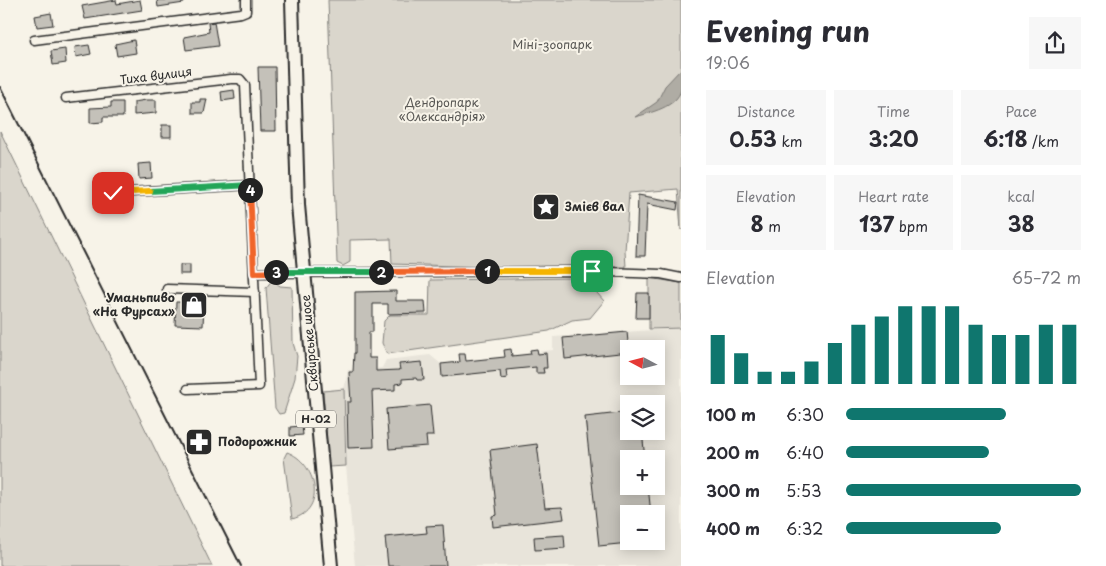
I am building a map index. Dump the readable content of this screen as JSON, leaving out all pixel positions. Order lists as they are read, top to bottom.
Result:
{
  "streets": {
    "main road": ["Сквирське шосе", "Н-02"],
    "street": ["Тиха вулиця"]
  },
  "parks": ["Міні-зоопарк", "Дендропарк «Олександрія»"],
  "places": {
    "place": ["Змієв вал"],
    "shop": ["Уманьпиво «На Фурсах»"],
    "pharmacy": ["Подорожник"]
  },
  "north": "left",
  "page": {
    "heading": ["Evening run", "19:06"],
    "stats": [
      ["Distance", "0.53 km"],
      ["Time", "3:20"],
      ["Pace", "6:18 /km"],
      ["Elevation", "8 m"],
      ["Heart rate", "137 bpm"],
      ["kcal", "38"]
    ],
    "pins": [
      "4",
      "1",
      "2",
      "3"
    ],
    "chart": ["Elevation", "65–72 m"],
    "map_buttons": ["+", "−"],
    "list": [
      {
        "name": "100 m",
        "note": "6:30"
      },
      {
        "name": "200 m",
        "note": "6:40"
      },
      {
        "name": "300 m",
        "note": "5:53"
      },
      {
        "name": "400 m",
        "note": "6:32"
      }
    ]
  }
}
